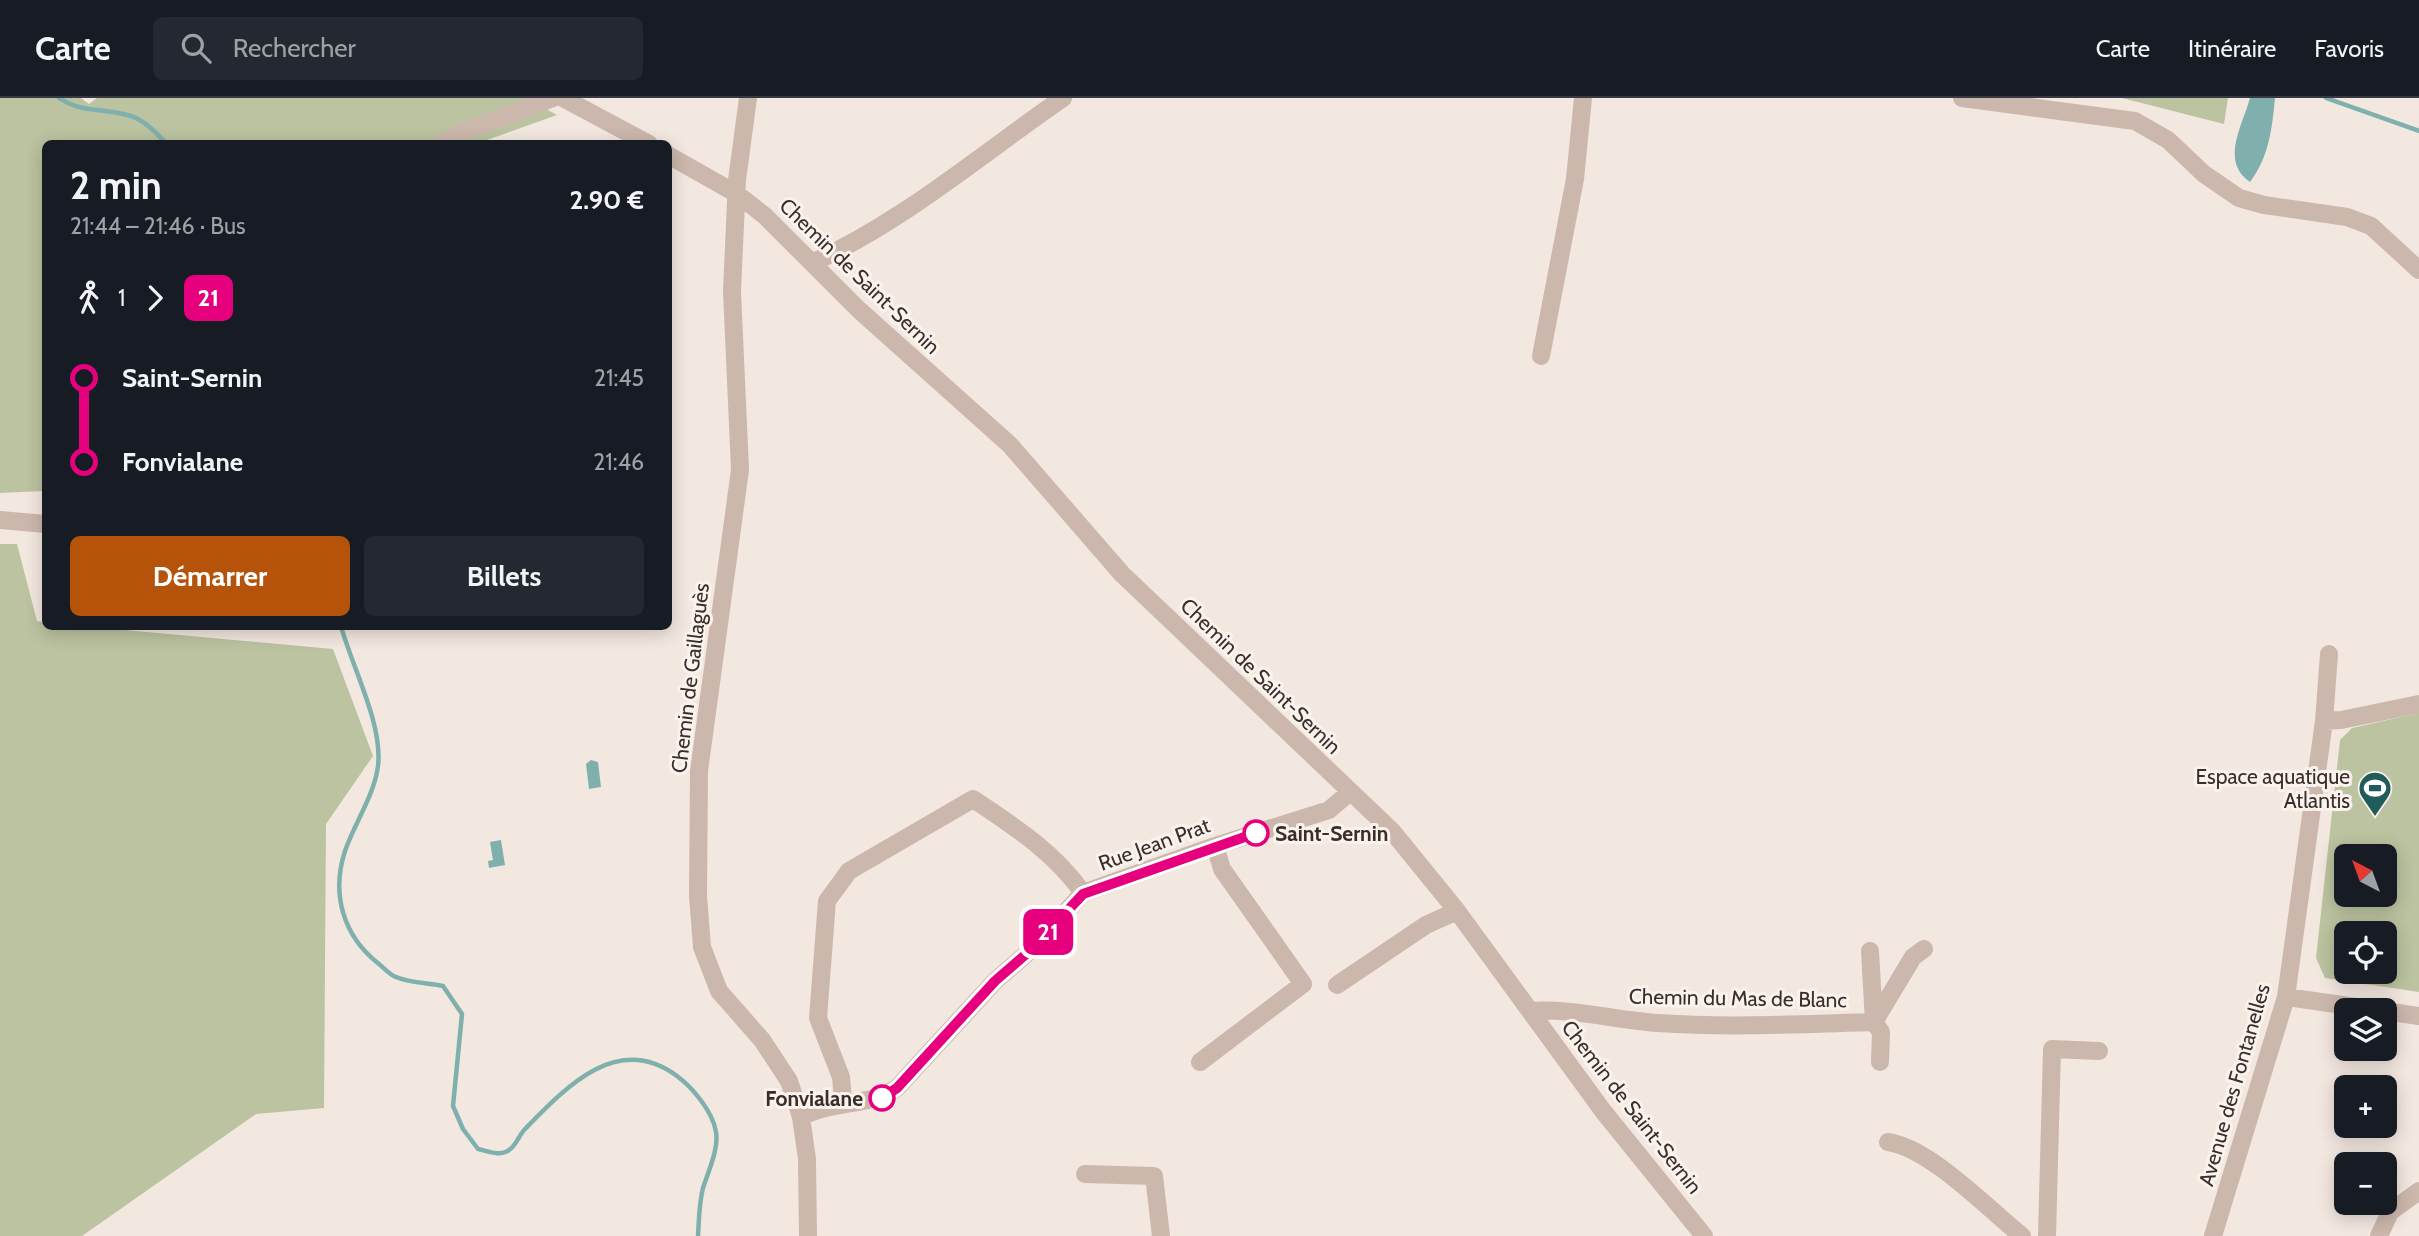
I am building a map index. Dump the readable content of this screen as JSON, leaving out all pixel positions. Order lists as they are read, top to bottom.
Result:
{
  "streets": {
    "street": [
      "Chemin de Saint-Sernin",
      "Chemin de Gaillaguès",
      "Rue Jean Prat",
      "Chemin du Mas de Blanc",
      "Avenue des Fontanelles"
    ]
  },
  "crossings": [
    ["Chemin de Saint-Sernin", "Chemin de Gaillaguès"],
    ["Chemin de Saint-Sernin", "Rue Jean Prat"],
    ["Chemin de Saint-Sernin", "Chemin du Mas de Blanc"],
    ["Chemin de Gaillaguès", "Rue Jean Prat"]
  ],
  "places": {
    "sports": ["Espace aquatique Atlantis"],
    "other": ["Saint-Sernin", "Fonvialane"]
  },
  "lines": ["bus line 21"],
  "north": "top left",
  "page": {
    "header": "Carte",
    "search": "Rechercher",
    "nav": ["Carte", "Itinéraire", "Favoris"],
    "on_map": "21",
    "heading": ["2 min", "21:44 – 21:46 · Bus", "2.90 €"],
    "legs": ["1", "21"],
    "list": [
      {
        "name": "Saint-Sernin",
        "value": "21:45"
      },
      {
        "name": "Fonvialane",
        "value": "21:46"
      }
    ],
    "buttons": ["Démarrer", "Billets"],
    "map_buttons": ["+", "−"]
  }
}
